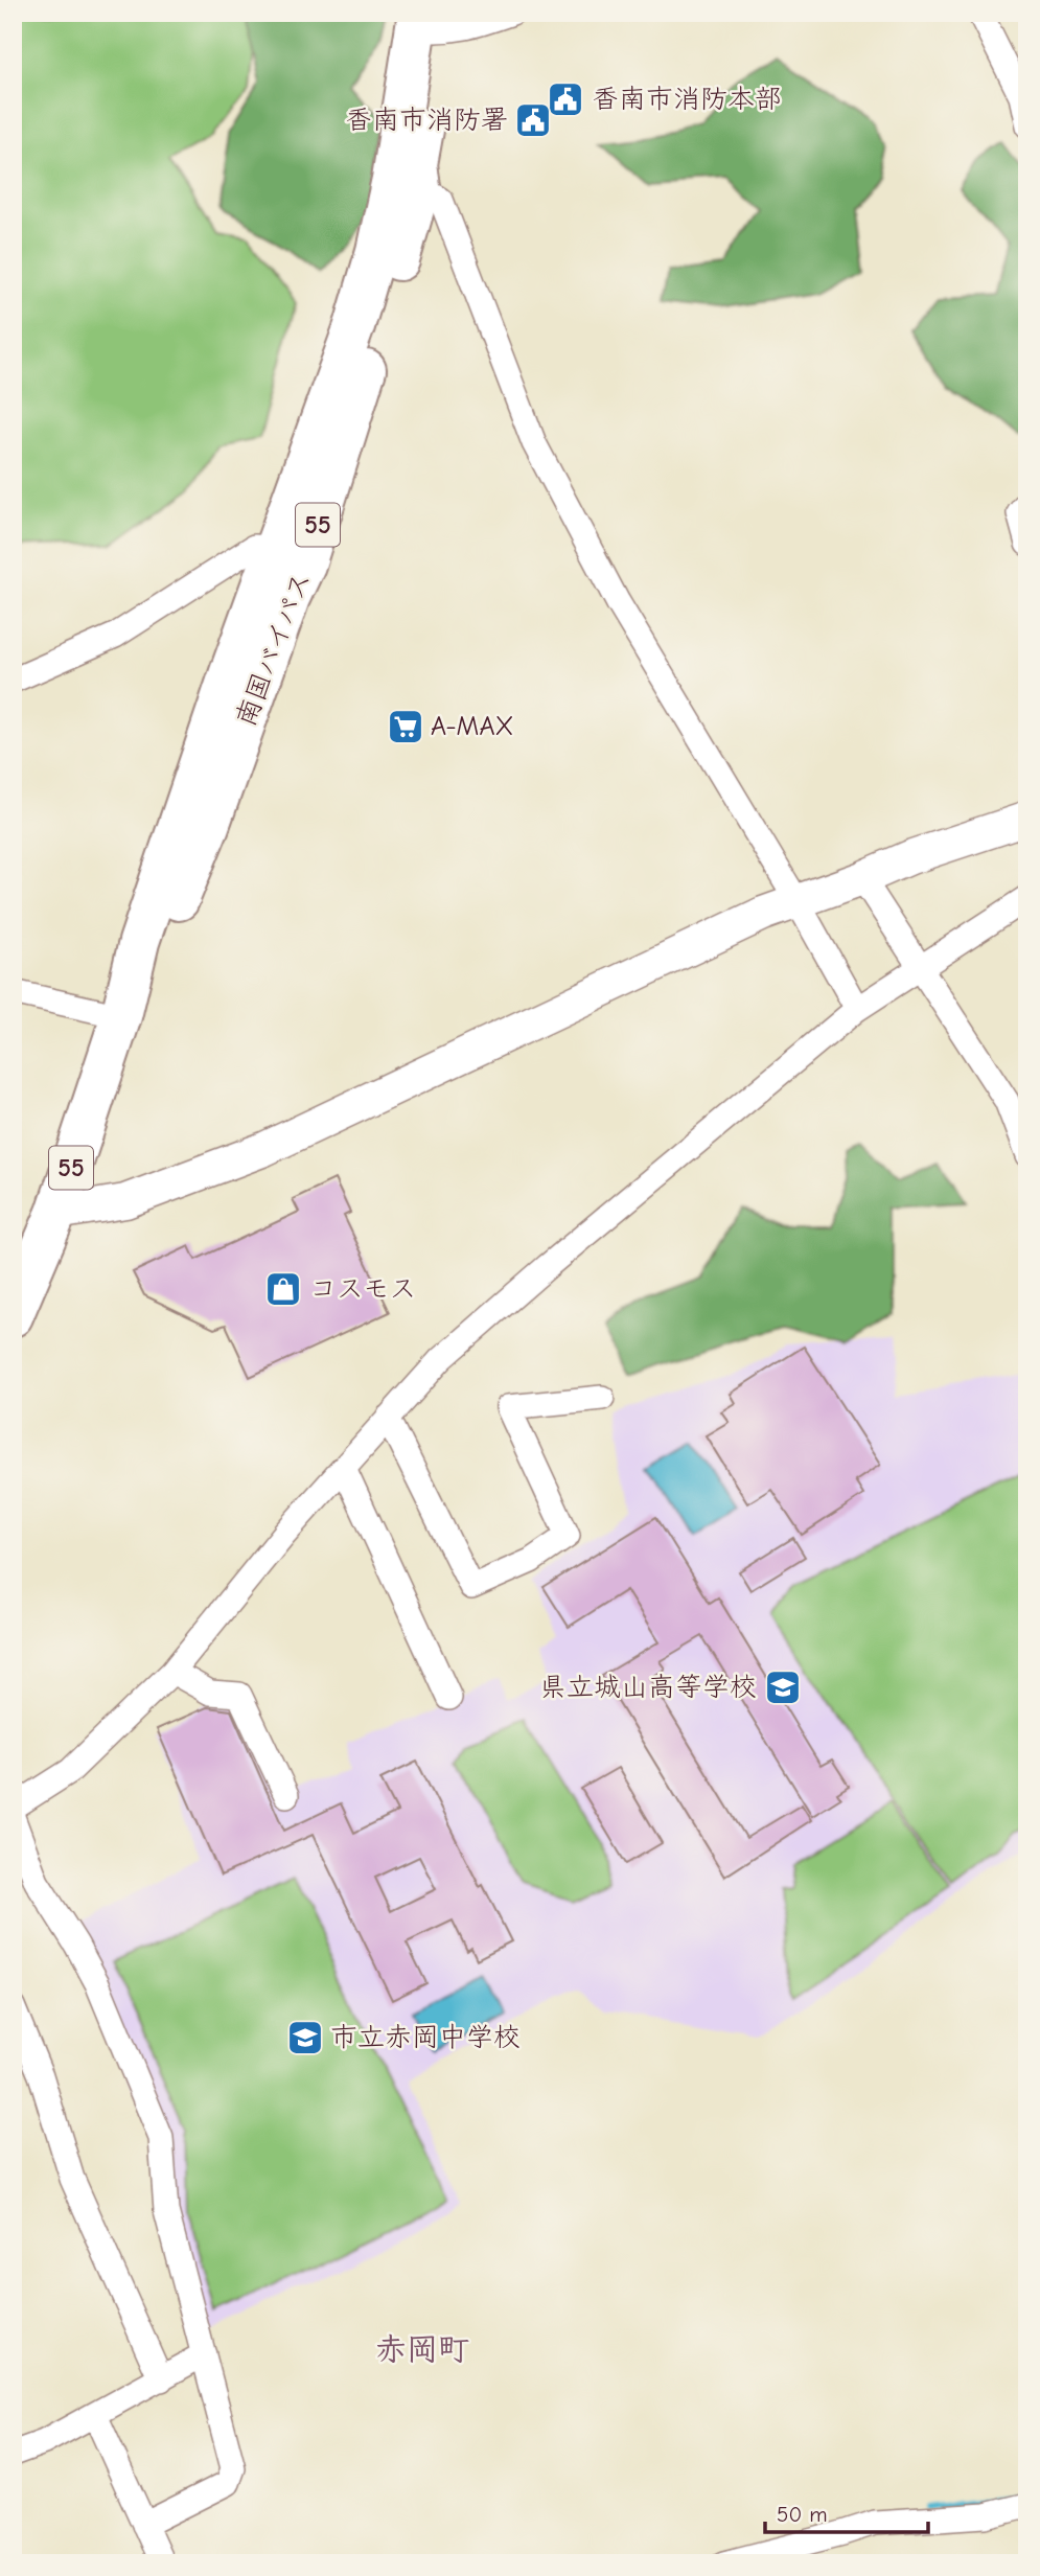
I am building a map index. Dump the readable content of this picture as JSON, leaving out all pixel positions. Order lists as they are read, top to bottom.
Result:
{
  "streets": {
    "highway": ["55", "南国バイパス"]
  },
  "districts": ["赤岡町"],
  "places": {
    "public building": ["香南市消防本部", "香南市消防署"],
    "supermarket": ["A-MAX"],
    "shop": ["コスモス"],
    "school or university": ["県立城山高等学校", "市立赤岡中学校"]
  },
  "scale_bar": "50 m"
}
